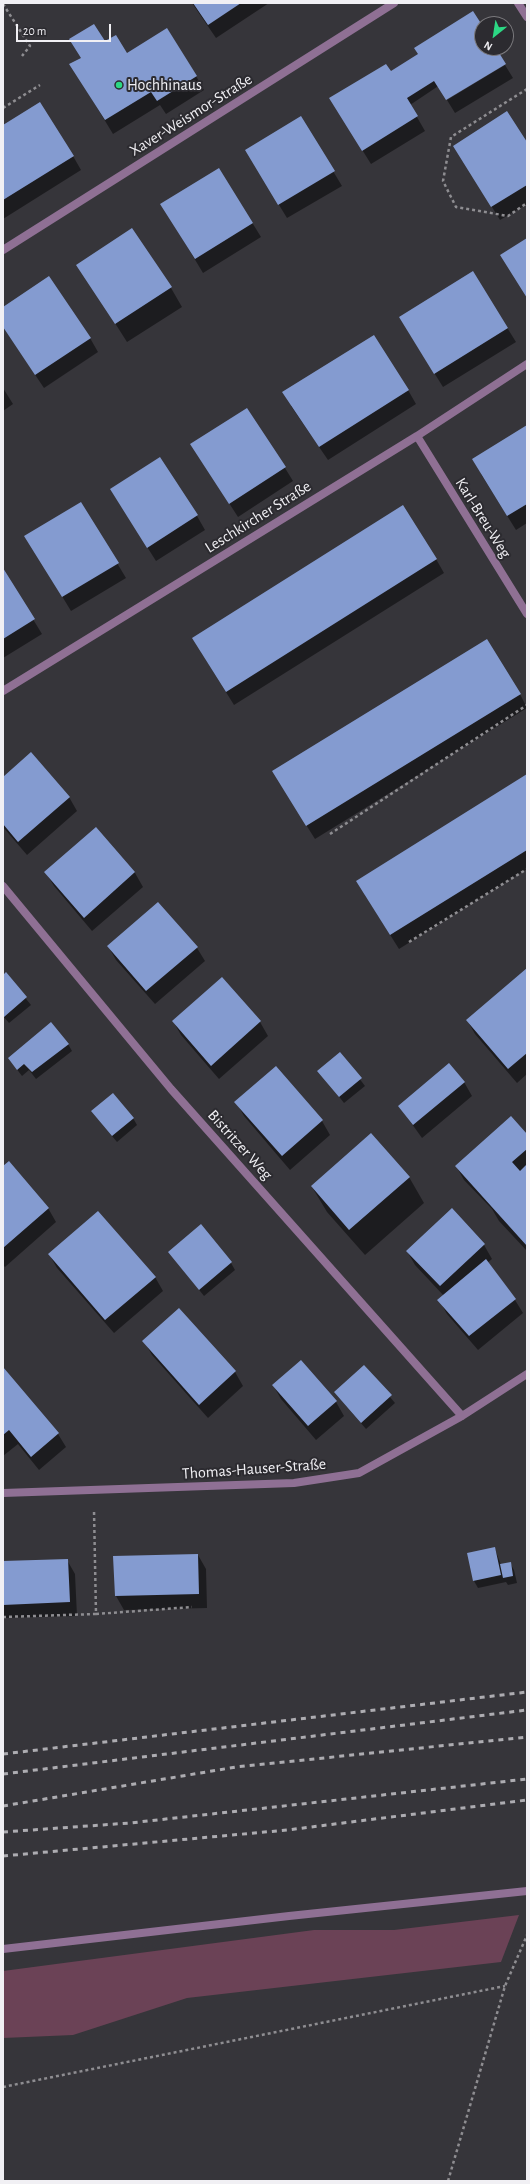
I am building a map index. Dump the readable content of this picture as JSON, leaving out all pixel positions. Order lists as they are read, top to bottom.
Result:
{
  "streets": {
    "street": [
      "Xaver-Weismor-Straße",
      "Leschkircher Straße",
      "Karl-Breu-Weg",
      "Bistritzer Weg",
      "Thomas-Hauser-Straße"
    ]
  },
  "crossings": [
    ["Leschkircher Straße", "Karl-Breu-Weg"],
    ["Bistritzer Weg", "Thomas-Hauser-Straße"]
  ],
  "places": ["Hochhinaus"],
  "scale_bar": "20 m",
  "north": "bottom left"
}
